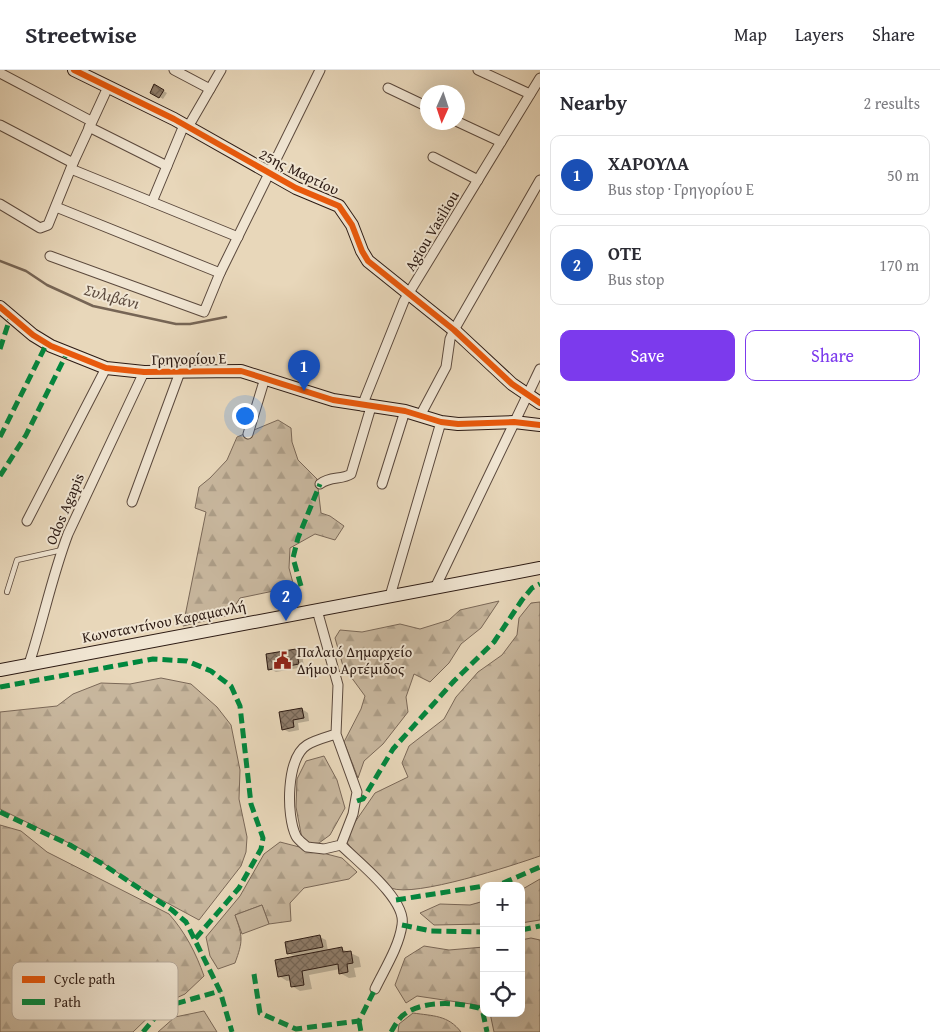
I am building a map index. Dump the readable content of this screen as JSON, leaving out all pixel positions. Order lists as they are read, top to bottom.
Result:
{
  "streets": {
    "street": [
      "25ης Μαρτίου",
      "Agiou Vasiliou",
      "Γρηγορίου Ε",
      "Odos Agapis",
      "Κωνσταντίνου Καραμανλή"
    ]
  },
  "crossings": [
    ["25ης Μαρτίου", "Agiou Vasiliou"],
    ["Agiou Vasiliou", "Γρηγορίου Ε"],
    ["Γρηγορίου Ε", "Odos Agapis"],
    ["Odos Agapis", "Κωνσταντίνου Καραμανλή"]
  ],
  "water": ["Συλιβάνι"],
  "places": {
    "public building": ["Παλαιό Δημαρχείο Δήμου Αρτέμιδος"]
  },
  "legend": ["Cycle path", "Path"],
  "north": "bottom",
  "page": {
    "header": "Streetwise",
    "nav": ["Map", "Layers", "Share"],
    "heading": ["Nearby", "2 results"],
    "list": [
      {
        "mark": "1",
        "name": "ΧΑΡΟΥΛΑ",
        "note": "Bus stop · Γρηγορίου Ε",
        "value": "50 m"
      },
      {
        "mark": "2",
        "name": "ΟΤΕ",
        "note": "Bus stop",
        "value": "170 m"
      }
    ],
    "buttons": ["Save", "Share"],
    "pins": ["1", "2"],
    "map_buttons": ["+", "−"]
  }
}
